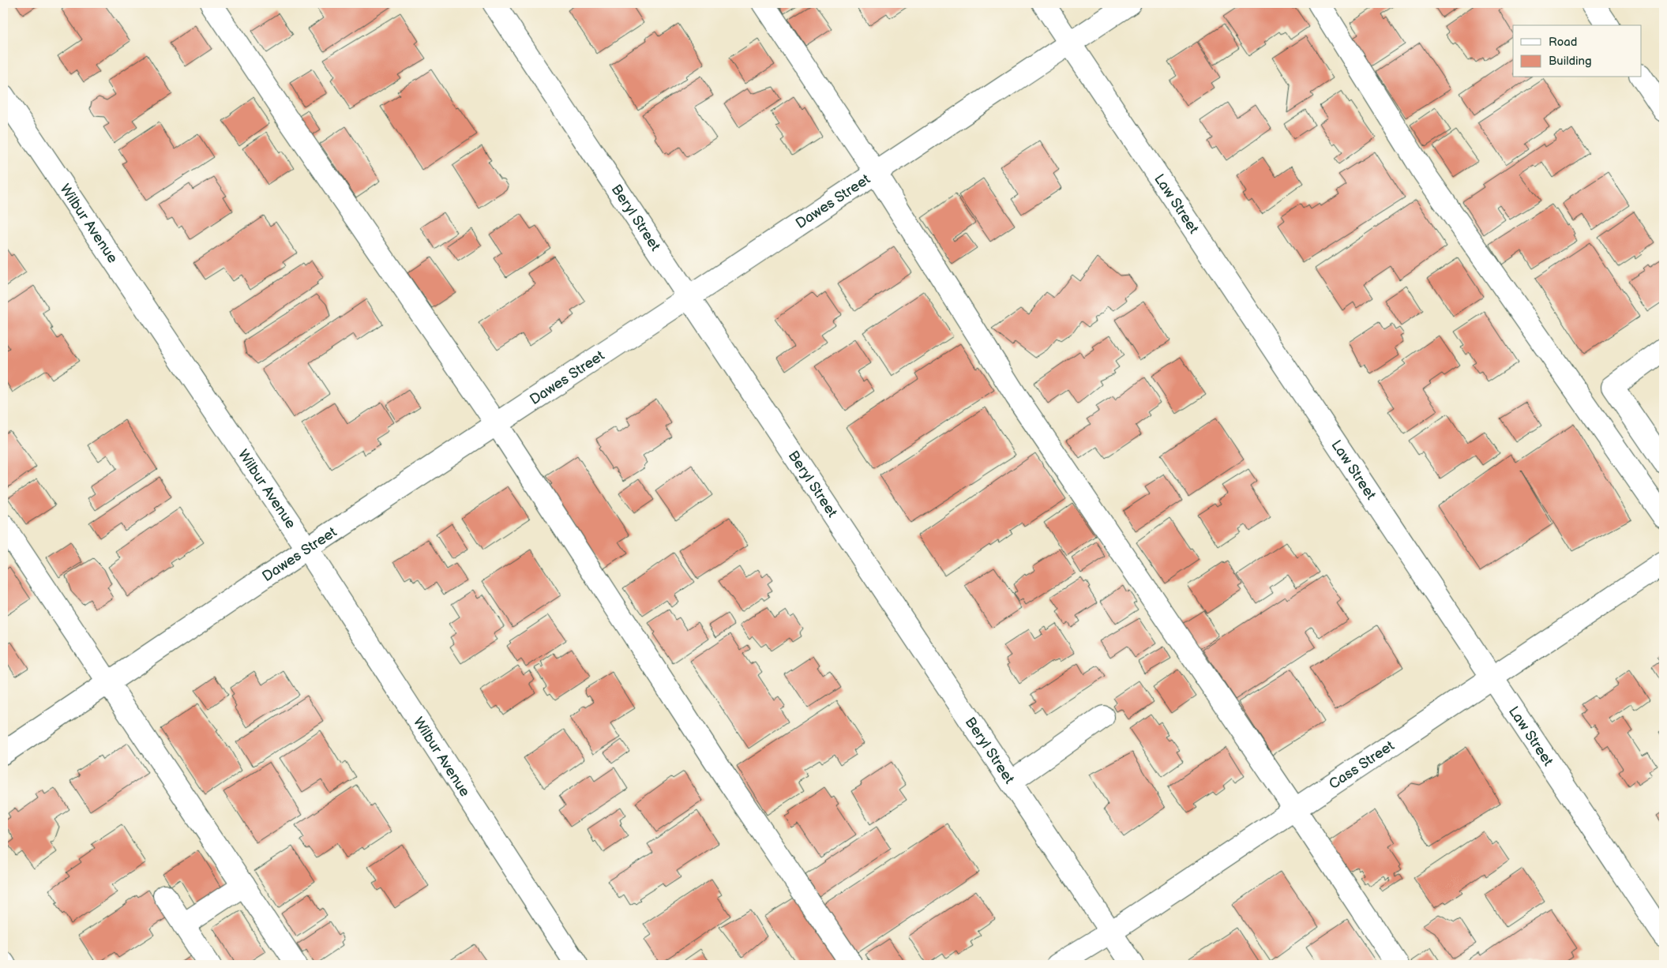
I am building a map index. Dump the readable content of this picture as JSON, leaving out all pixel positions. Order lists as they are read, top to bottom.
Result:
{
  "streets": {
    "street": [
      "Dawes Street",
      "Law Street",
      "Beryl Street",
      "Wilbur Avenue",
      "Cass Street"
    ]
  },
  "crossings": [
    ["Dawes Street", "Law Street"],
    ["Dawes Street", "Beryl Street"],
    ["Dawes Street", "Wilbur Avenue"],
    ["Law Street", "Cass Street"],
    ["Beryl Street", "Cass Street"]
  ],
  "legend": ["Road", "Building"]
}
